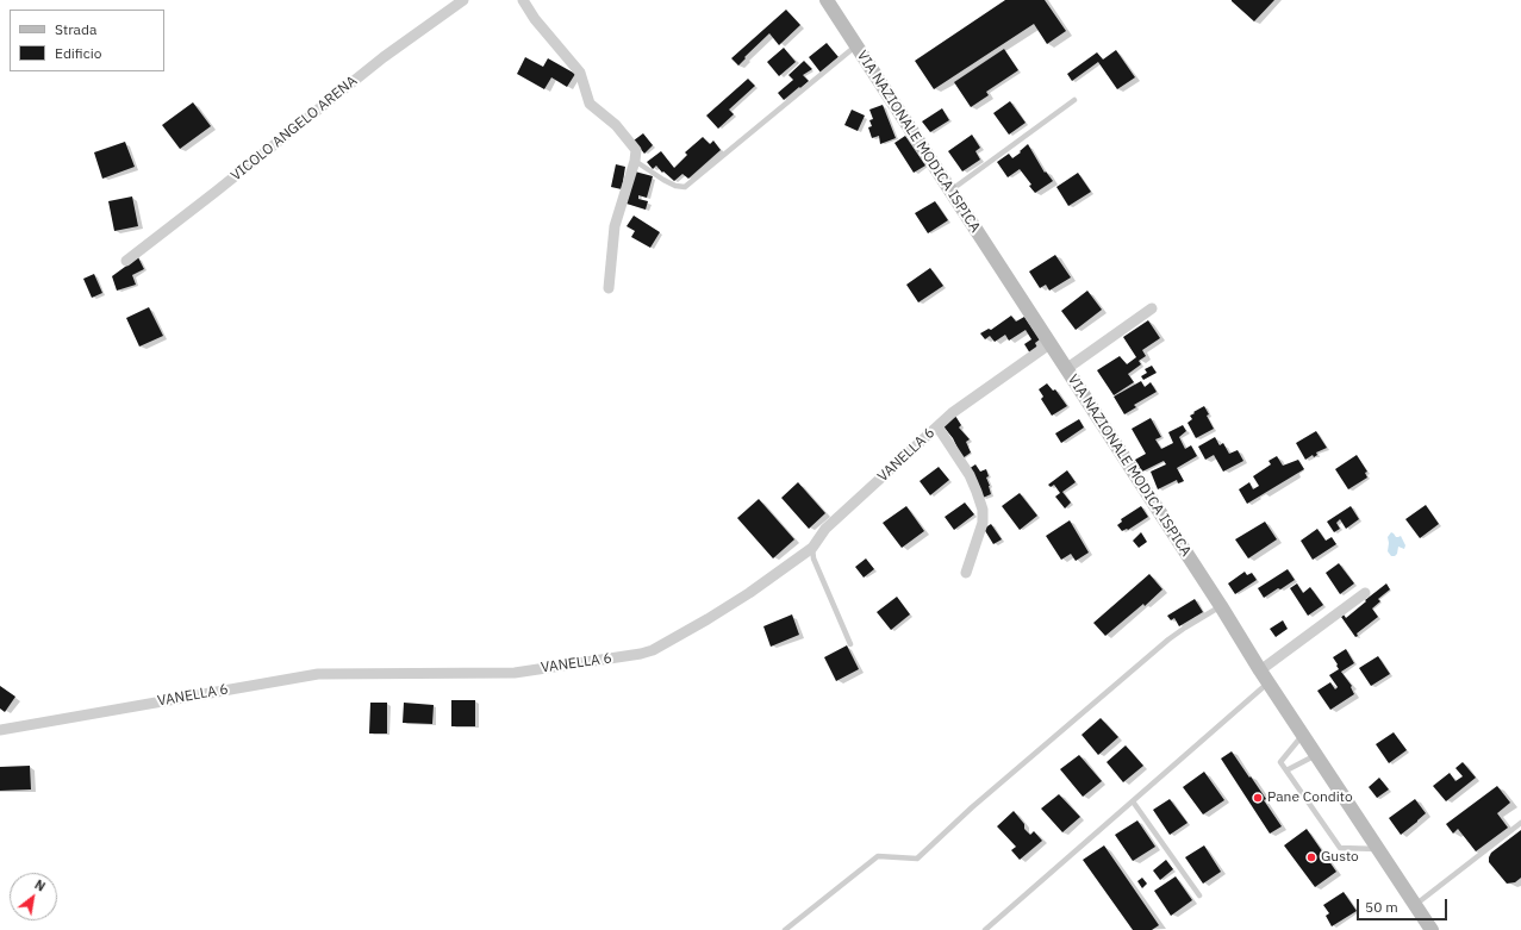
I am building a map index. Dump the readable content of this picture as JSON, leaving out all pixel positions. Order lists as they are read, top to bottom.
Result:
{
  "streets": {
    "main road": ["VIA NAZIONALE MODICA ISPICA"],
    "street": ["VICOLO ANGELO ARENA", "VANELLA 6"]
  },
  "crossings": [
    ["VIA NAZIONALE MODICA ISPICA", "VANELLA 6"]
  ],
  "places": ["Pane Condito", "Gusto"],
  "legend": ["Strada", "Edificio"],
  "scale_bar": "50 m",
  "north": "top right"
}
